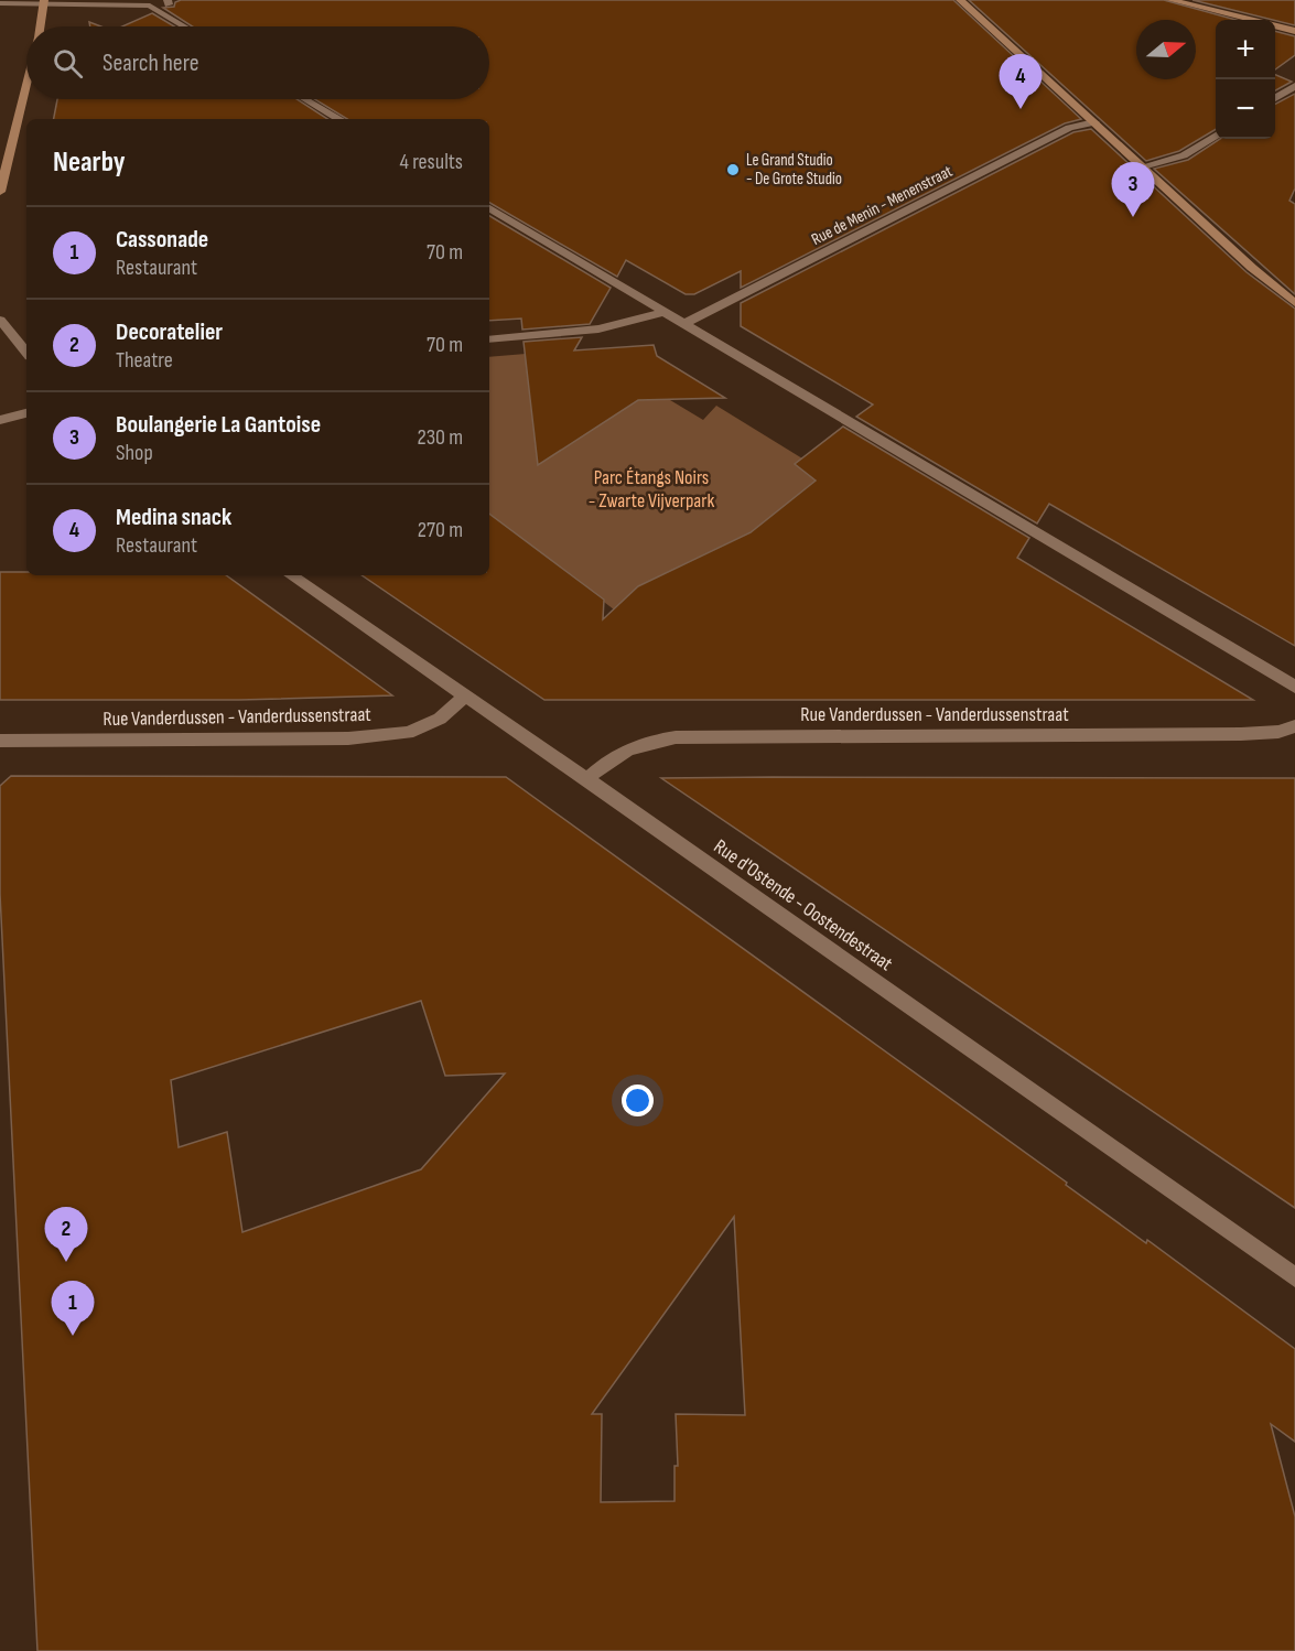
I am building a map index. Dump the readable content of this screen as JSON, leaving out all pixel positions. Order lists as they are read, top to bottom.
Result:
{
  "streets": {
    "street": ["Rue de Menin - Menenstraat", "Rue Vanderdussen - Vanderdussenstraat", "Rue d'Ostende - Oostendestraat"]
  },
  "crossings": [
    ["Rue Vanderdussen - Vanderdussenstraat", "Rue d'Ostende - Oostendestraat"]
  ],
  "parks": ["Parc Étangs Noirs - Zwarte Vijverpark"],
  "places": ["Le Grand Studio - De Grote Studio"],
  "north": "right",
  "page": {
    "map_buttons": ["+", "−"],
    "search": "Search here",
    "pins": [
      "4",
      "3",
      "2",
      "1"
    ],
    "heading": ["Nearby", "4 results"],
    "list": [
      {
        "mark": "1",
        "name": "Cassonade",
        "note": "Restaurant",
        "value": "70 m"
      },
      {
        "mark": "2",
        "name": "Decoratelier",
        "note": "Theatre",
        "value": "70 m"
      },
      {
        "mark": "3",
        "name": "Boulangerie La Gantoise",
        "note": "Shop",
        "value": "230 m"
      },
      {
        "mark": "4",
        "name": "Medina snack",
        "note": "Restaurant",
        "value": "270 m"
      }
    ]
  }
}
